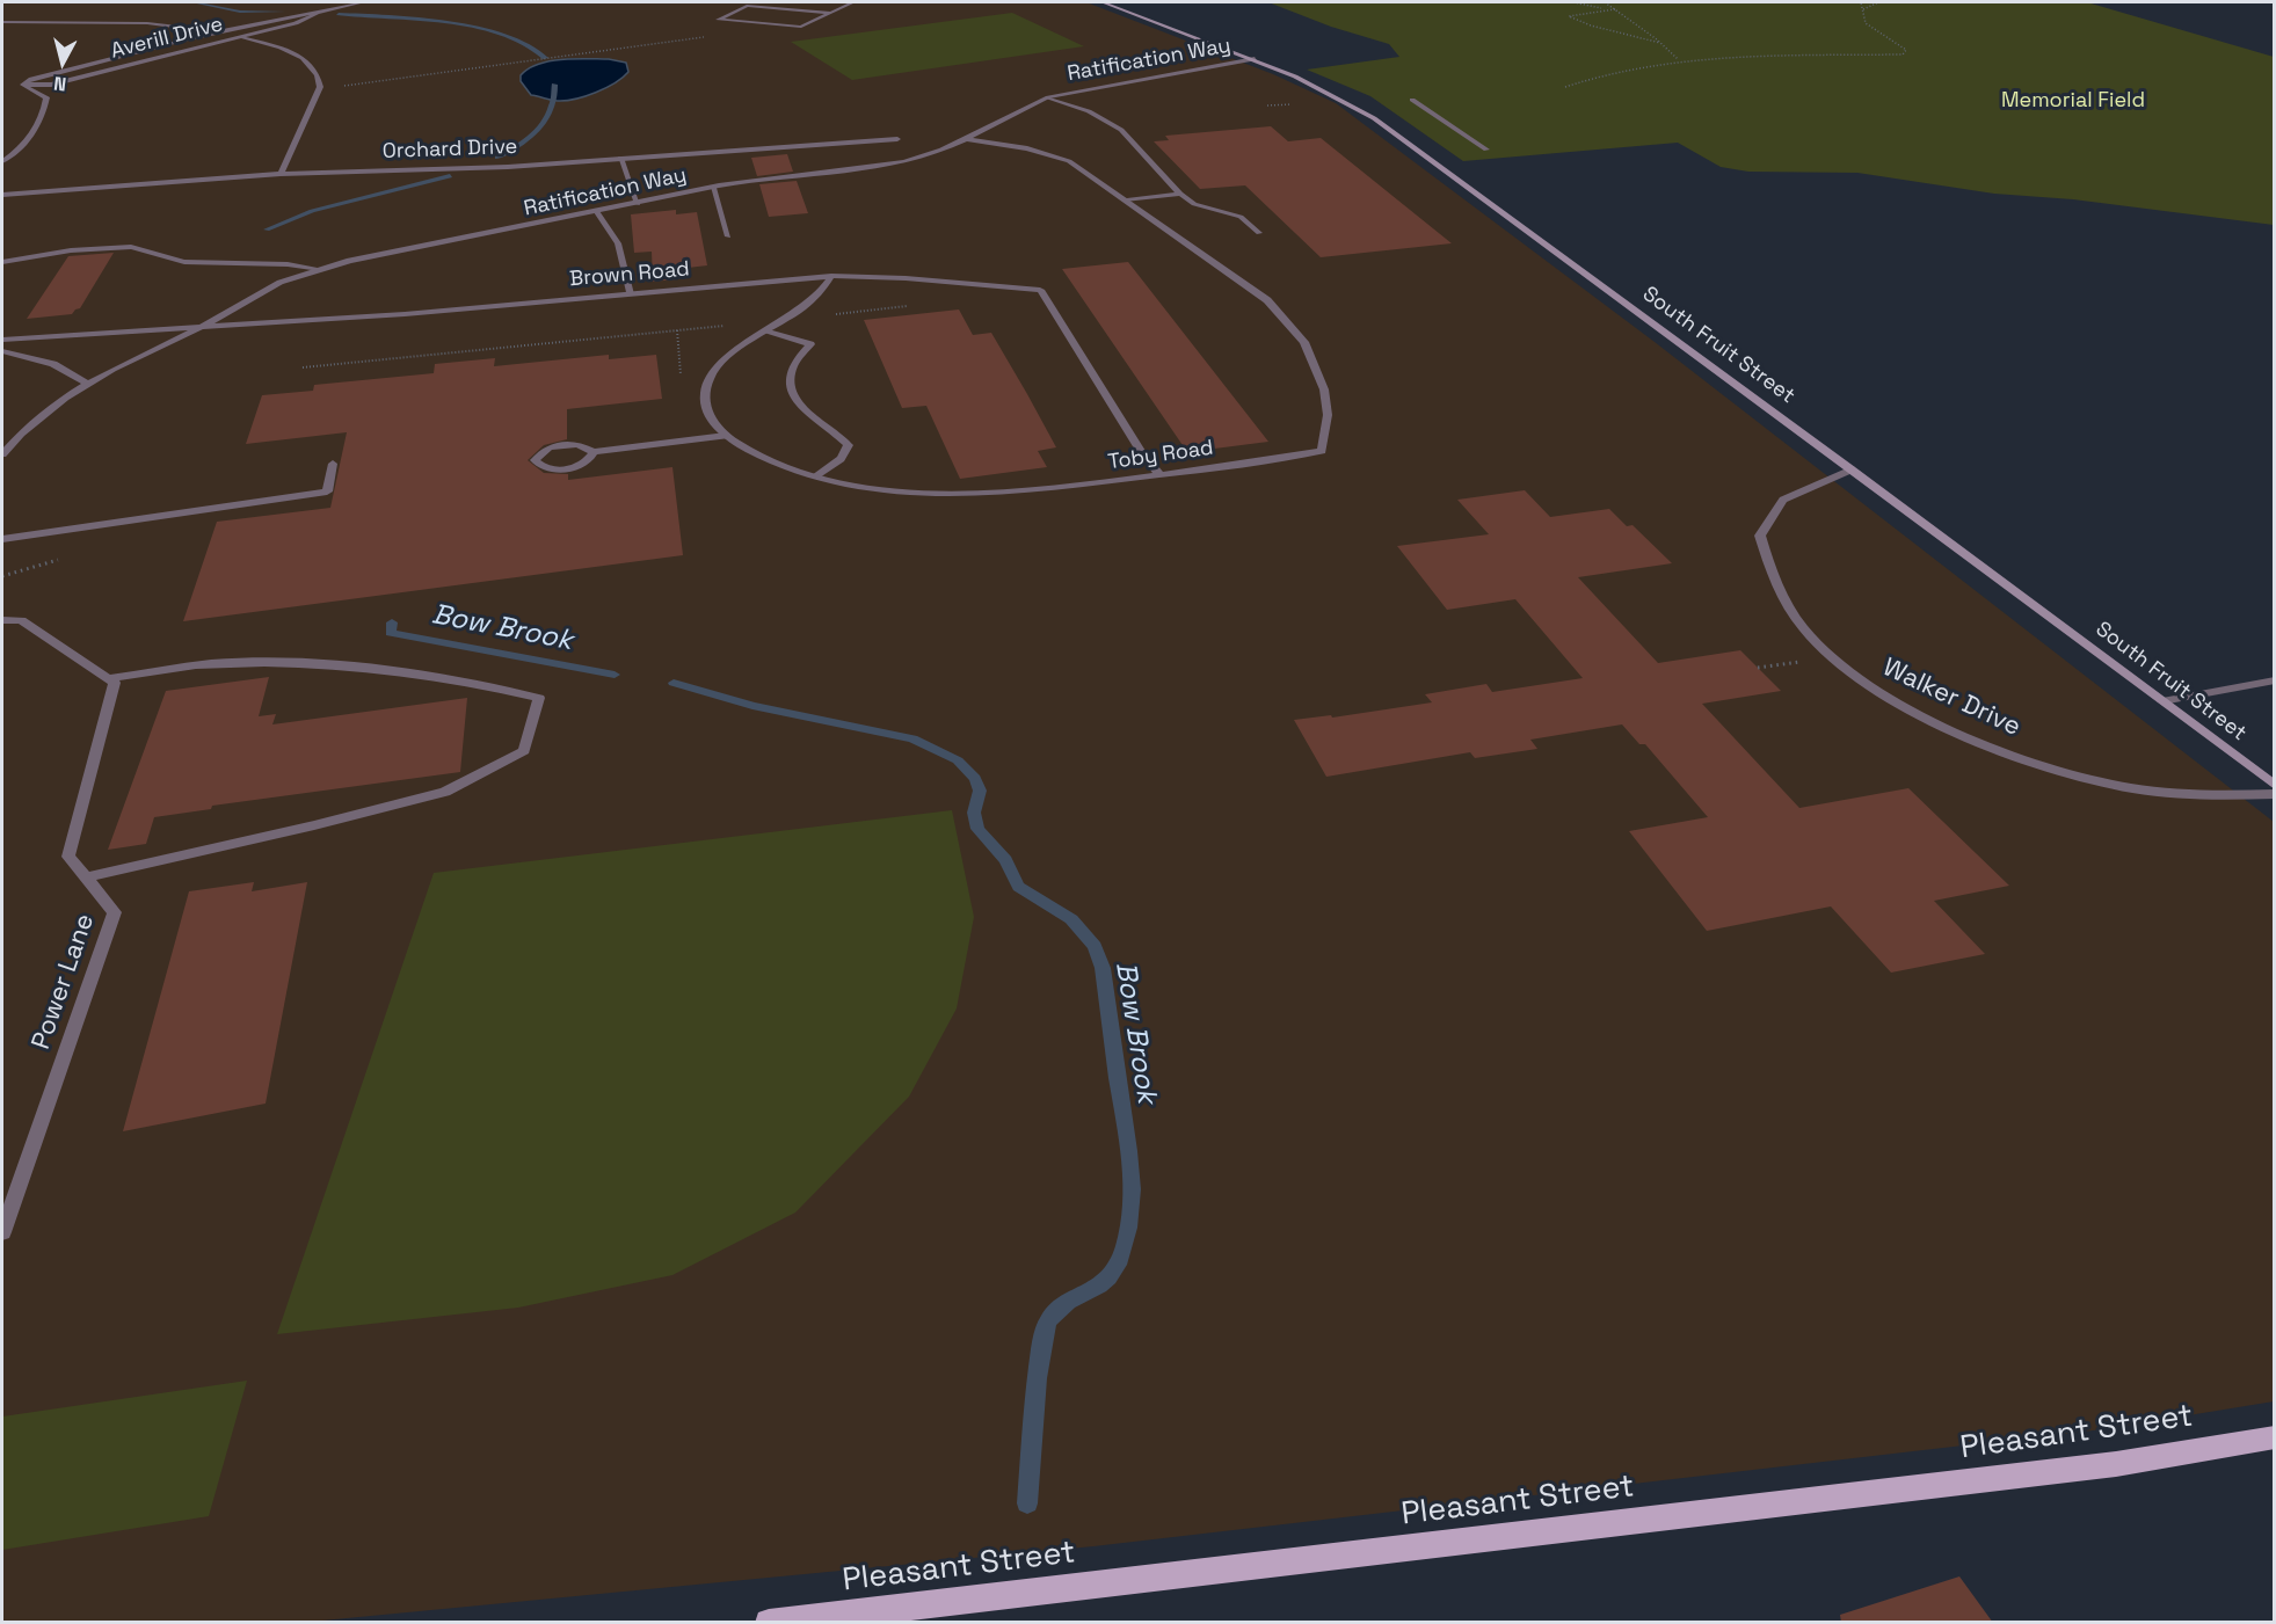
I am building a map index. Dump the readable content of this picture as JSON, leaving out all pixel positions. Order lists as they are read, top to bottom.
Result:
{
  "streets": {
    "main road": ["Pleasant Street"],
    "street": [
      "Averill Drive",
      "Ratification Way",
      "Orchard Drive",
      "Brown Road",
      "South Fruit Street",
      "Toby Road",
      "Walker Drive",
      "Power Lane"
    ]
  },
  "crossings": [
    ["Ratification Way", "Brown Road"],
    ["Ratification Way", "South Fruit Street"],
    ["Ratification Way", "Toby Road"],
    ["Brown Road", "Toby Road"],
    ["South Fruit Street", "Walker Drive"]
  ],
  "water": ["Bow Brook"],
  "parks": ["Memorial Field"],
  "north": "bottom"
}
